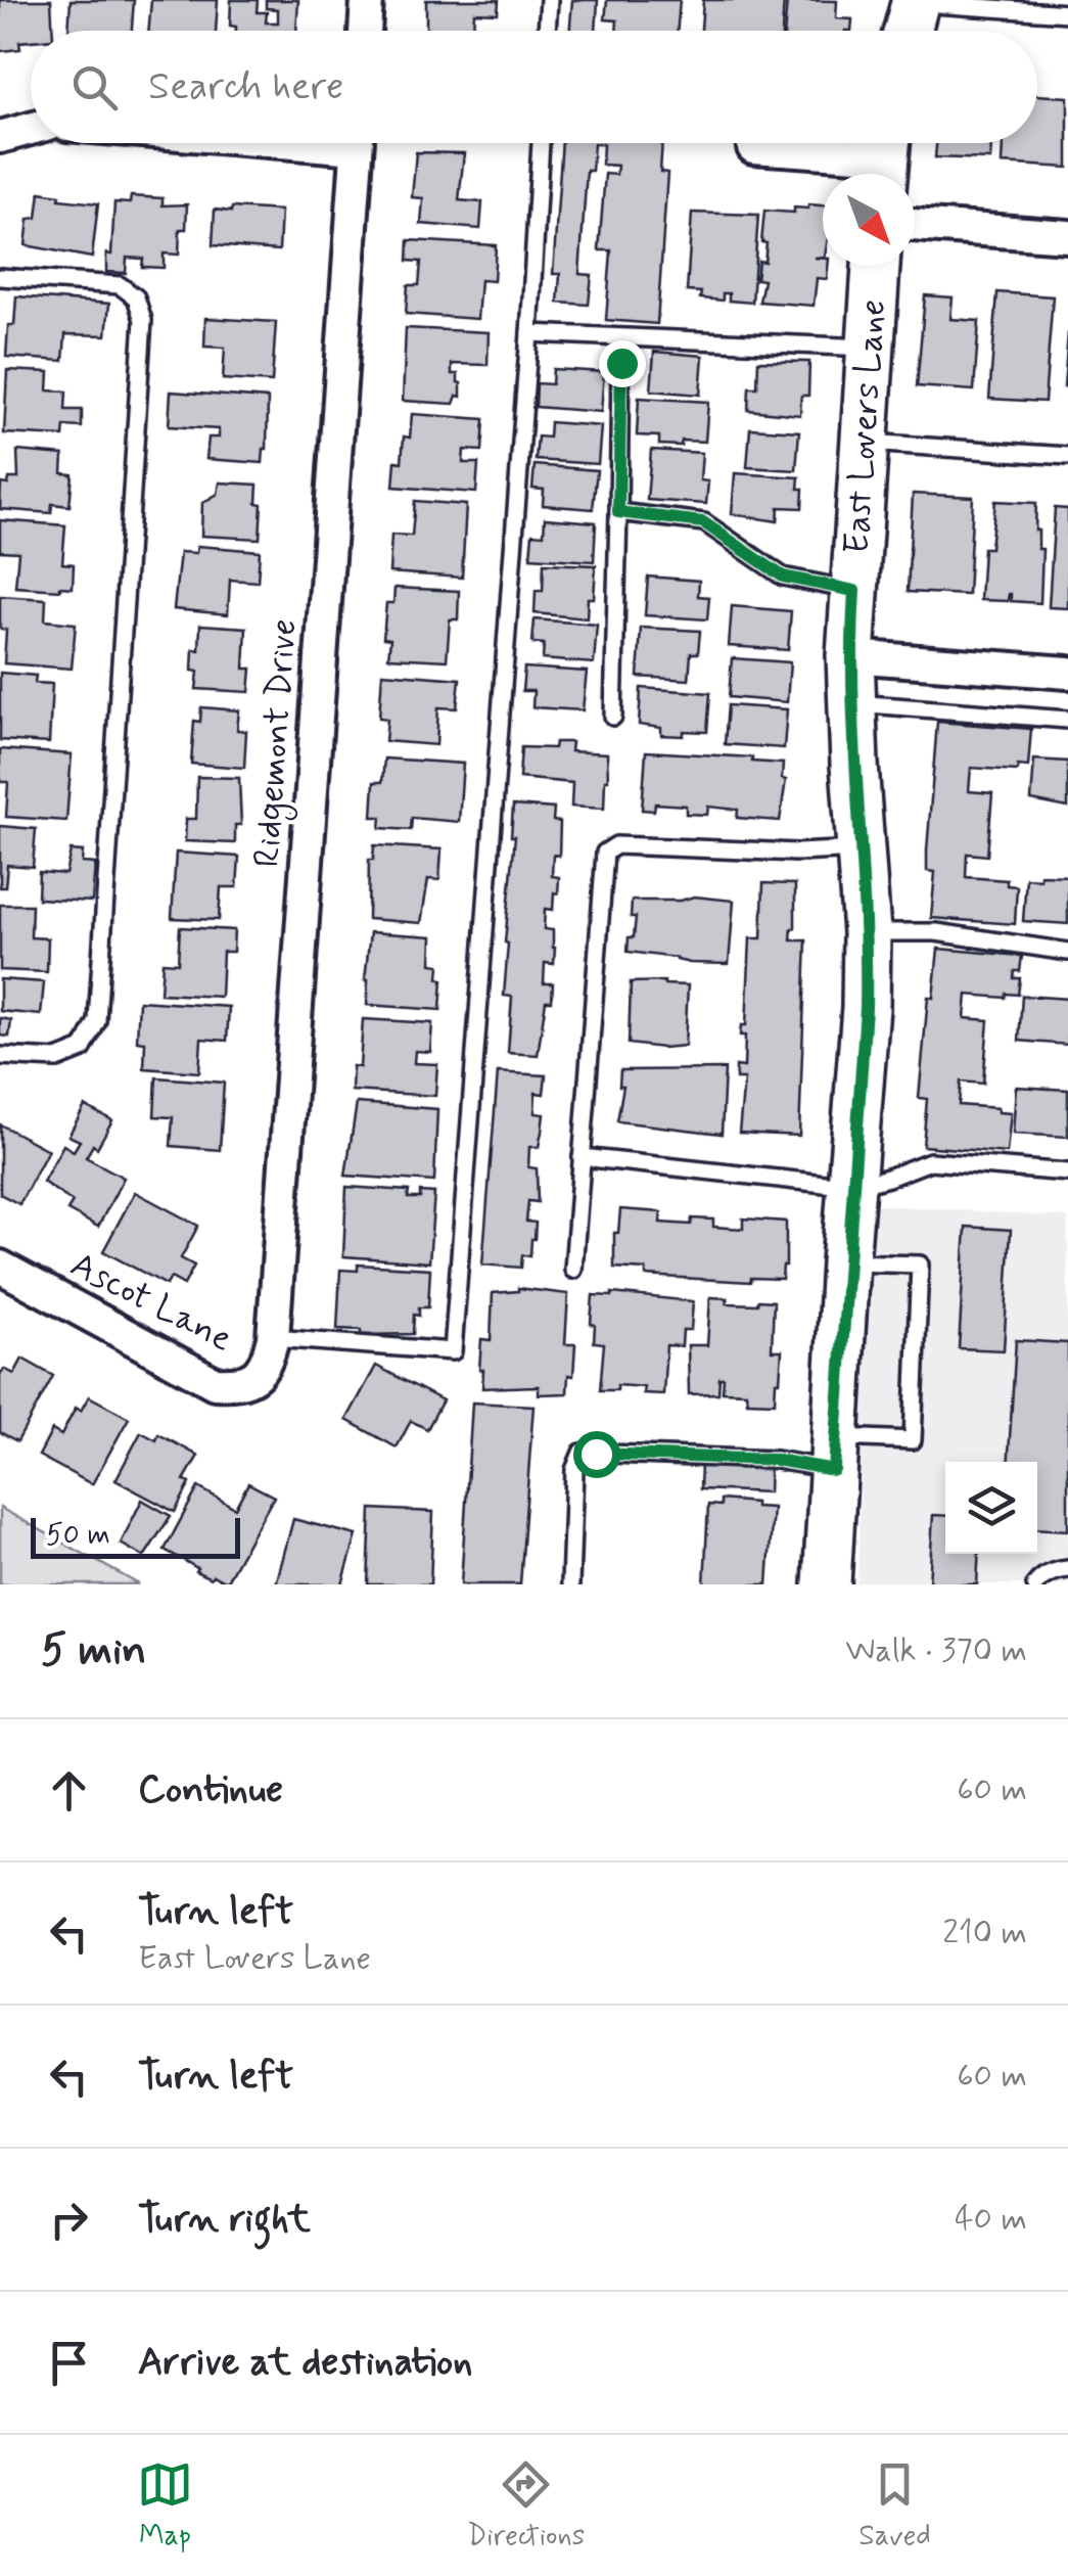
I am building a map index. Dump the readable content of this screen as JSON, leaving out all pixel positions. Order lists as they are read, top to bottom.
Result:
{
  "streets": {
    "street": ["East Lovers Lane", "Ridgemont Drive", "Ascot Lane"]
  },
  "crossings": [
    ["Ridgemont Drive", "Ascot Lane"]
  ],
  "scale_bar": "50 m",
  "north": "bottom right",
  "page": {
    "search": "Search here",
    "scale": "50 m",
    "heading": ["5 min", "Walk · 370 m"],
    "list": [
      ["Continue", "60 m"],
      ["Turn left", "East Lovers Lane", "210 m"],
      ["Turn left", "60 m"],
      ["Turn right", "40 m"],
      "Arrive at destination"
    ],
    "nav": ["Map", "Directions", "Saved"]
  }
}
